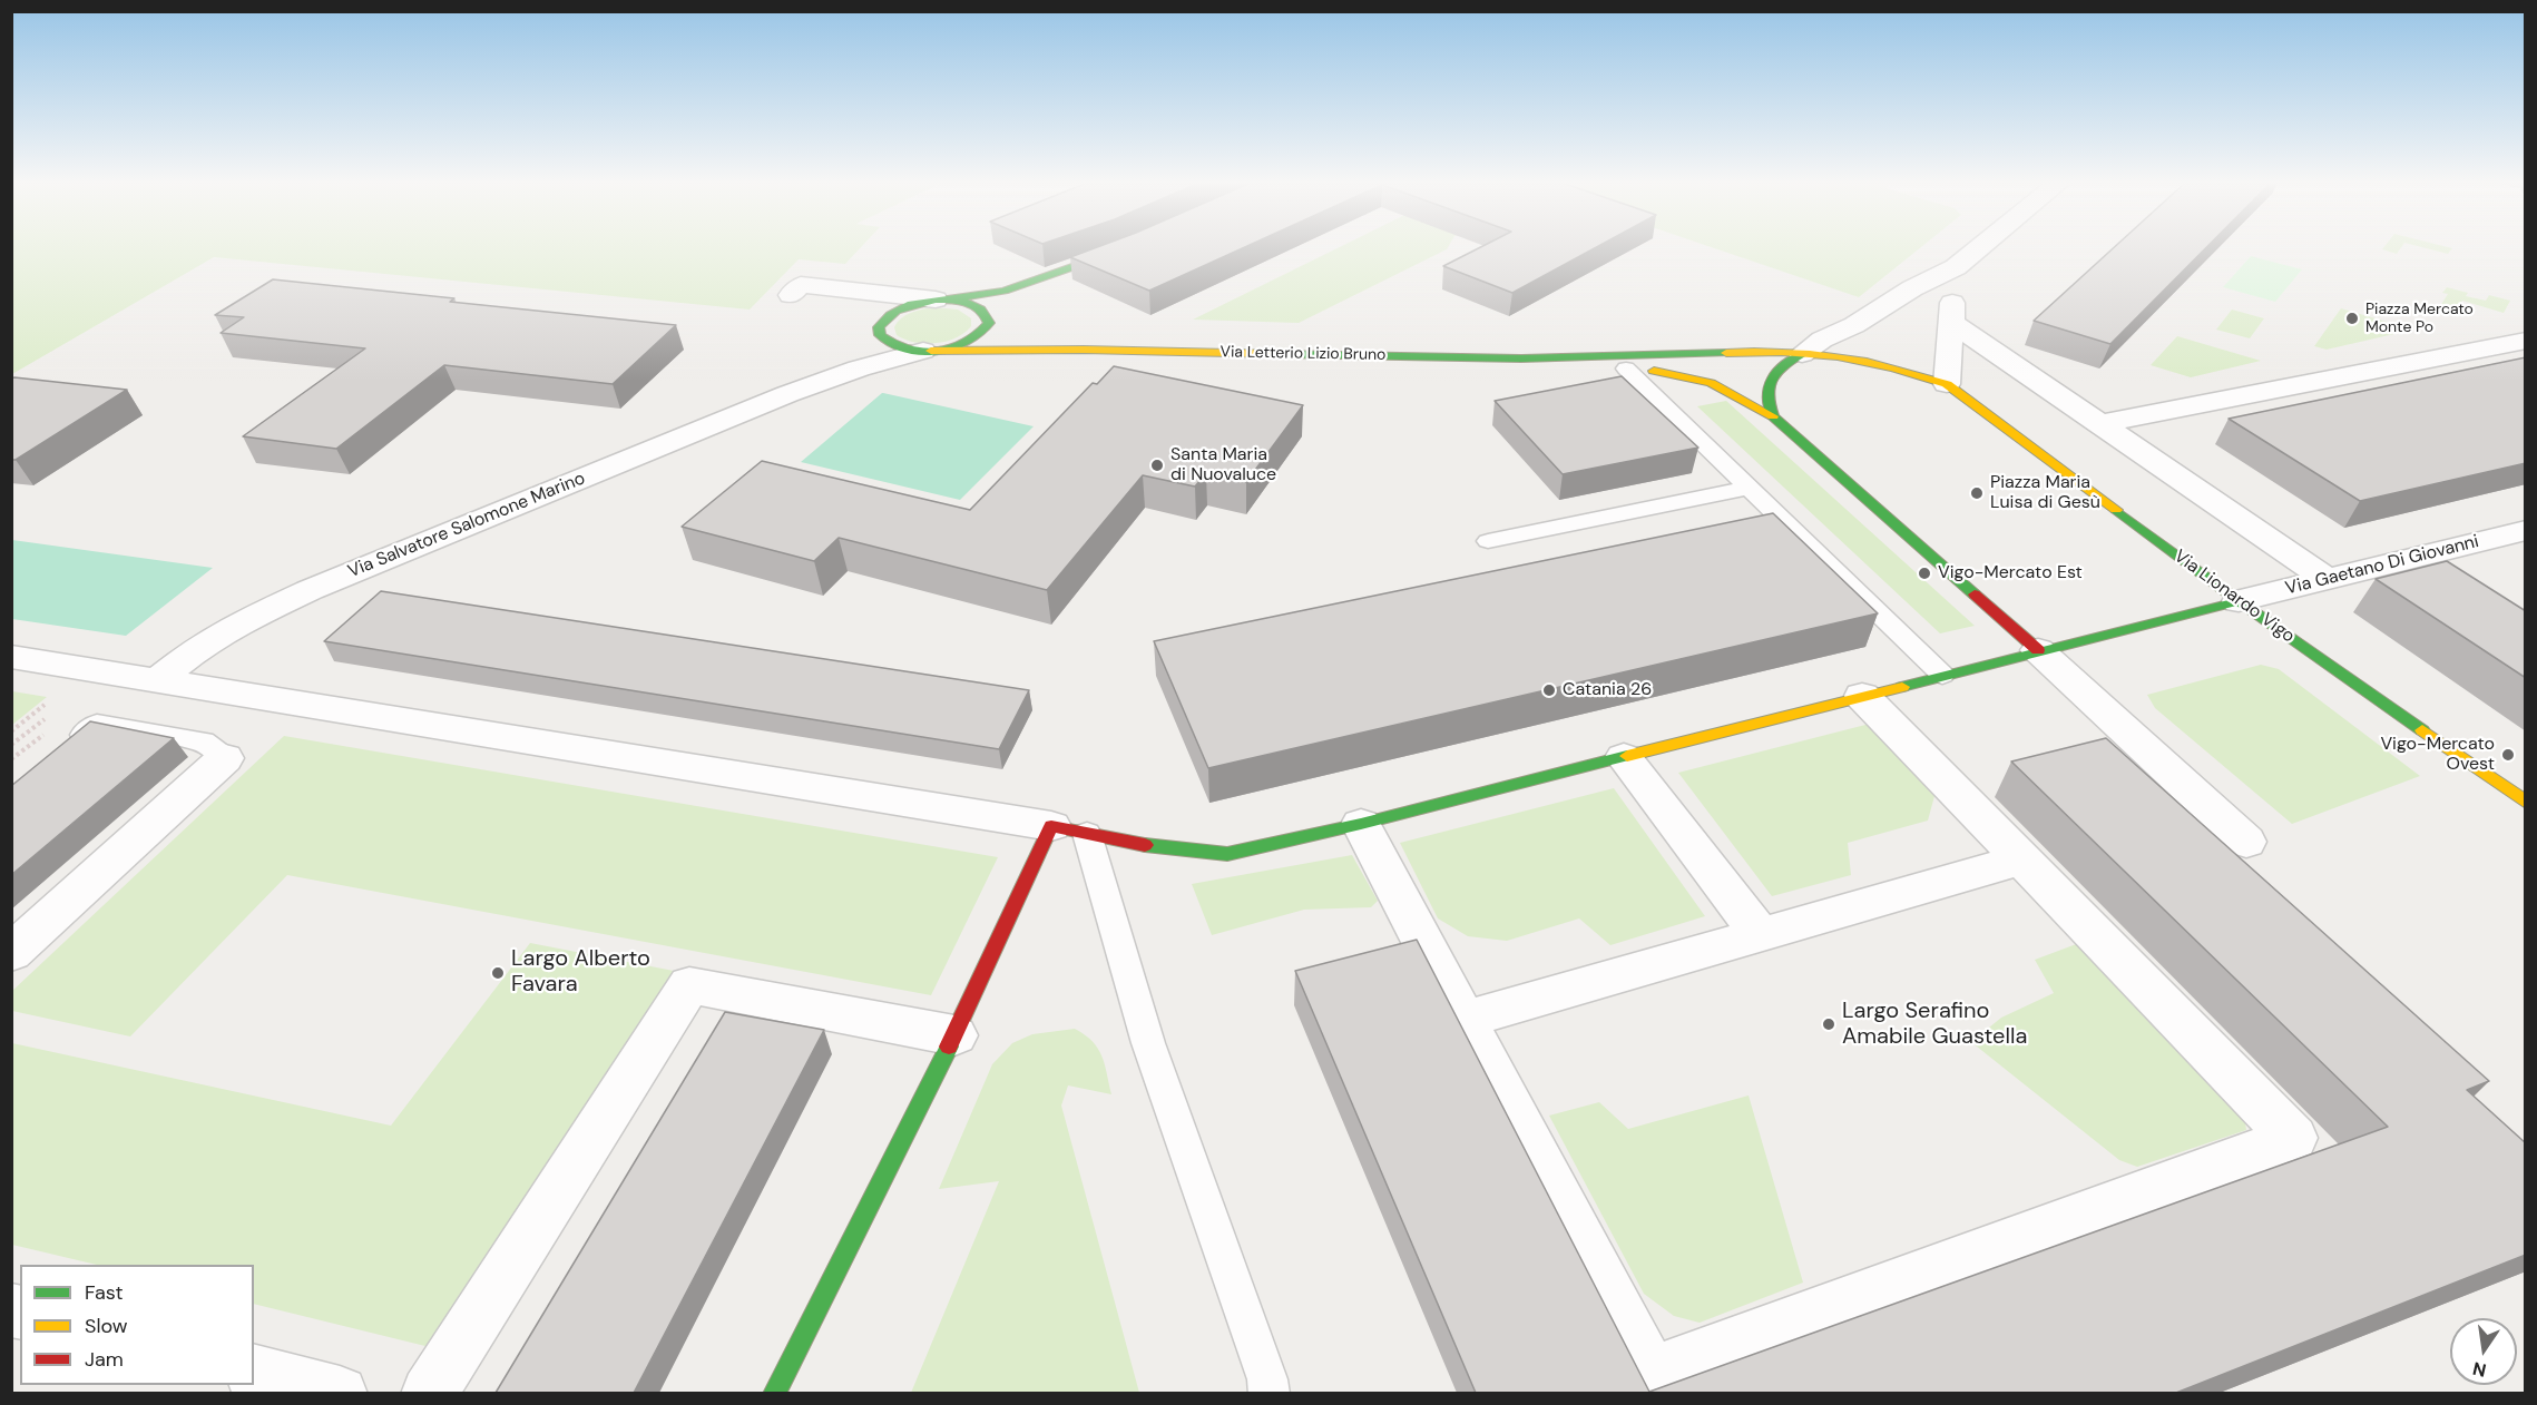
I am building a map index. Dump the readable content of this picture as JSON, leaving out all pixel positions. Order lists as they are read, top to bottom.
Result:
{
  "streets": {
    "street": [
      "Via Letterio Lizio Bruno",
      "Via Salvatore Salomone Marino",
      "Via Gaetano Di Giovanni",
      "Via Lionardo Vigo"
    ]
  },
  "crossings": [
    ["Via Letterio Lizio Bruno", "Via Lionardo Vigo"],
    ["Via Gaetano Di Giovanni", "Via Lionardo Vigo"]
  ],
  "places": [
    "Piazza Mercato Monte Po",
    "Santa Maria di Nuovaluce",
    "Piazza Maria Luisa di Gesù",
    "Vigo-Mercato Est",
    "Catania 26",
    "Vigo-Mercato Ovest",
    "Largo Alberto Favara",
    "Largo Serafino Amabile Guastella"
  ],
  "legend": ["Fast", "Slow", "Jam"],
  "north": "bottom"
}
